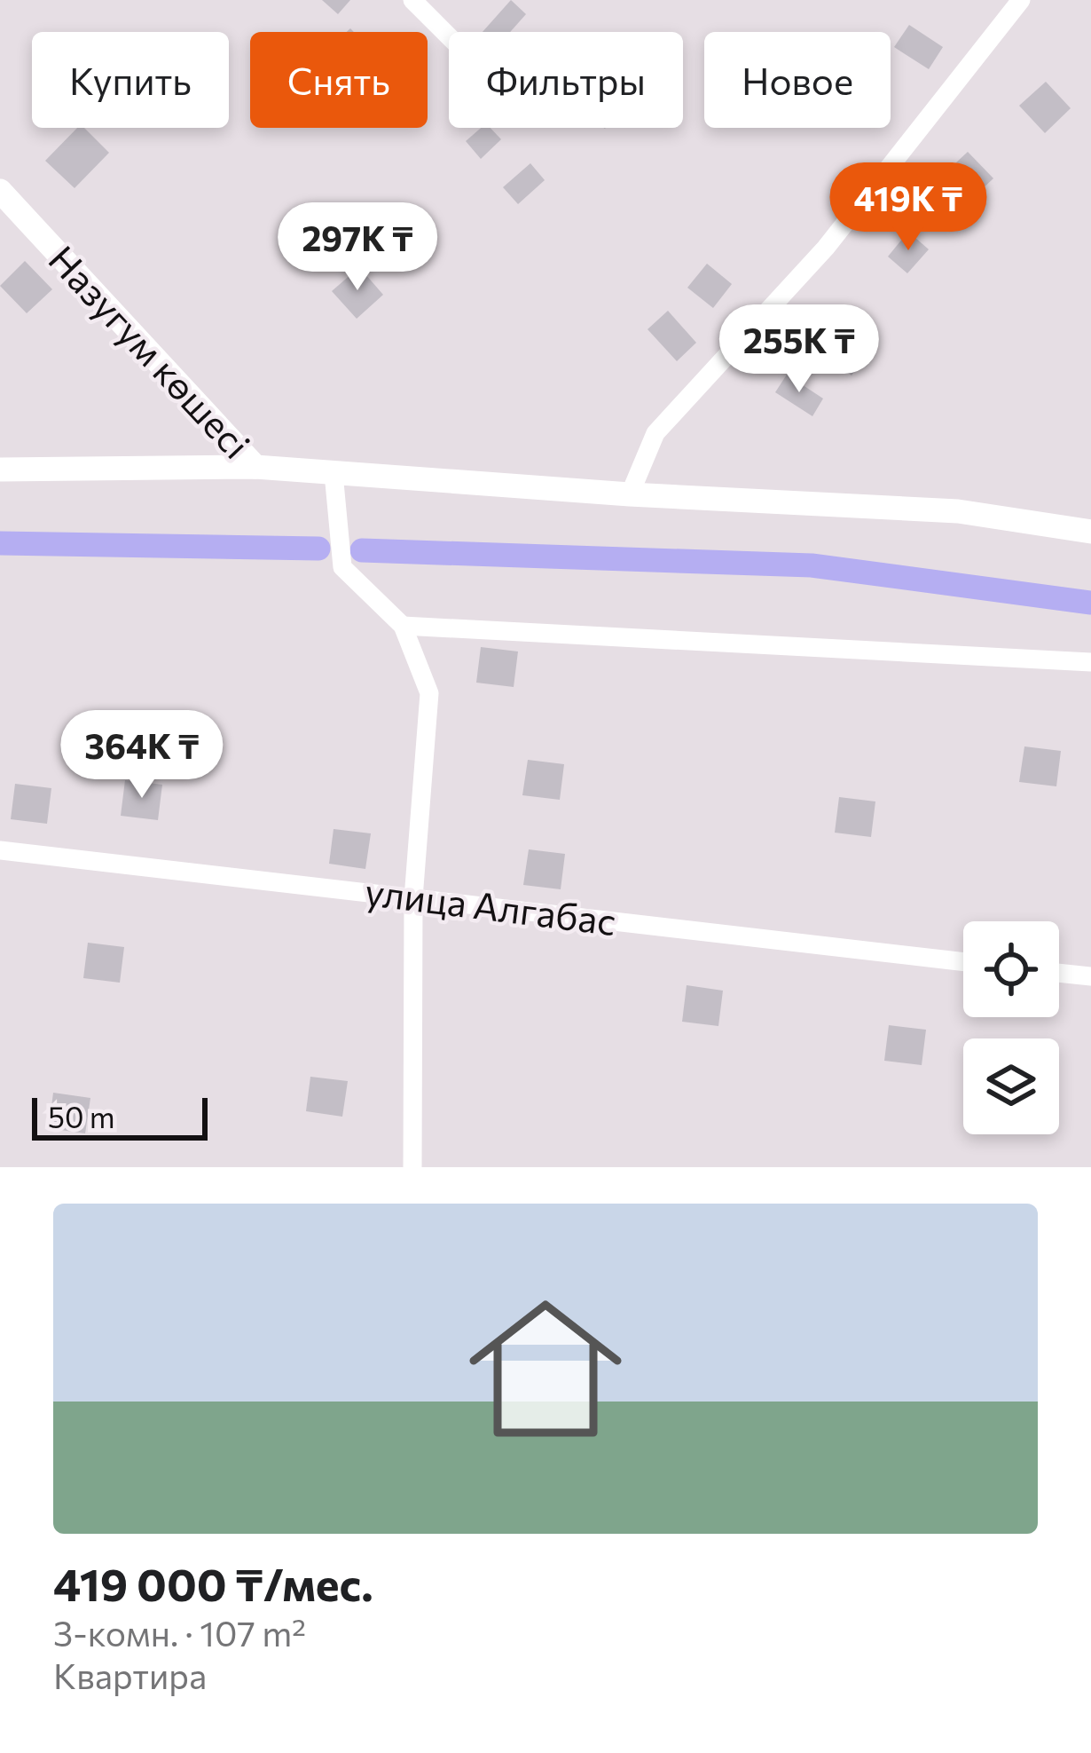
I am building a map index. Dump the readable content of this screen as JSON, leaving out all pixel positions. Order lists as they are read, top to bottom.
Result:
{
  "streets": {
    "street": ["Назугум көшесі", "улица Алгабас"]
  },
  "scale_bar": "50 m",
  "page": {
    "chip": [
      "Купить",
      "Снять",
      "Фильтры",
      "Новое"
    ],
    "price": [
      "419K ₸",
      "297K ₸",
      "255K ₸",
      "364K ₸"
    ],
    "scale": "50 m",
    "list": [
      {
        "name": "419 000 ₸/мес.",
        "note": "3-комн. · 107 m² · Квартира"
      }
    ]
  }
}
